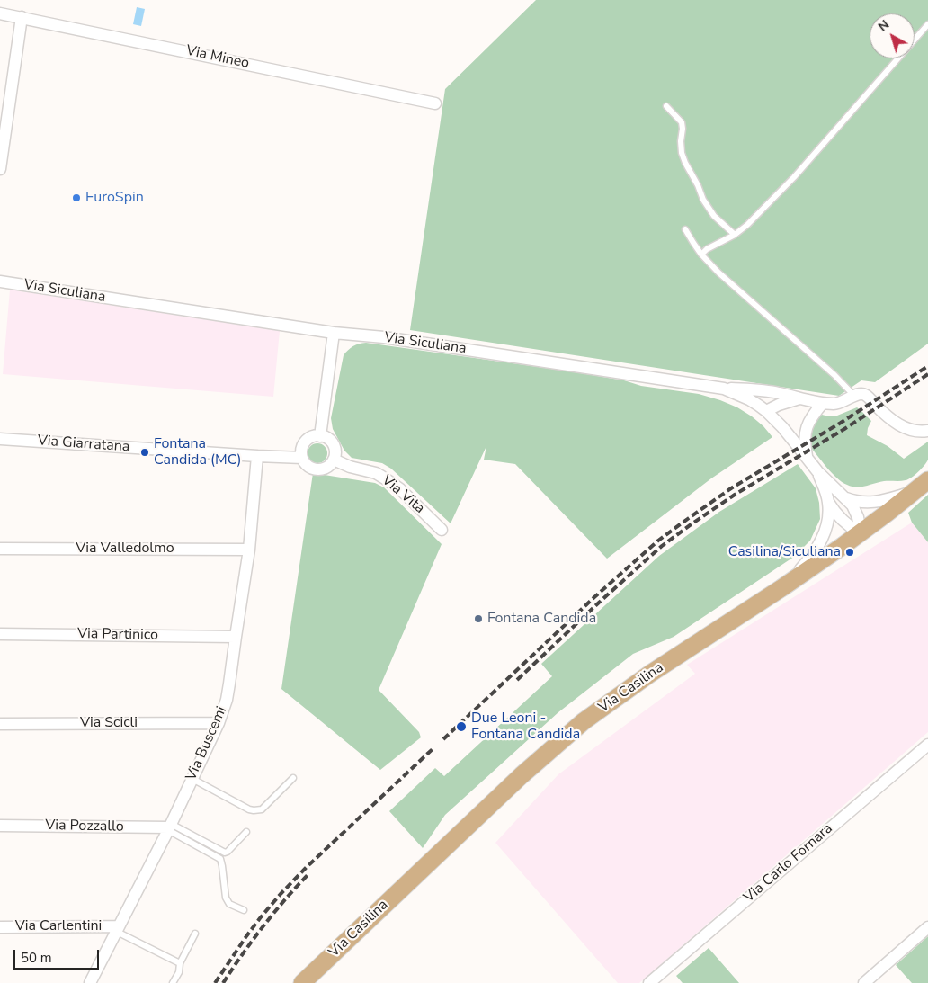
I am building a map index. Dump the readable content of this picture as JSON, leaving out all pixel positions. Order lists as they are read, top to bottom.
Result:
{
  "streets": {
    "main road": ["Via Casilina"],
    "street": [
      "Via Mineo",
      "Via Siculiana",
      "Via Giarratana",
      "Via Vita",
      "Via Valledolmo",
      "Via Partinico",
      "Via Scicli",
      "Via Buscemi",
      "Via Pozzallo",
      "Via Carlo Fornara",
      "Via Carlentini"
    ]
  },
  "crossings": [
    ["Via Giarratana", "Via Vita"],
    ["Via Giarratana", "Via Buscemi"],
    ["Via Valledolmo", "Via Buscemi"],
    ["Via Partinico", "Via Buscemi"],
    ["Via Scicli", "Via Buscemi"],
    ["Via Buscemi", "Via Pozzallo"],
    ["Via Buscemi", "Via Carlentini"]
  ],
  "places": [
    "EuroSpin",
    "Fontana Candida (MC)",
    "Casilina/Siculiana",
    "Fontana Candida",
    "Due Leoni - Fontana Candida"
  ],
  "scale_bar": "50 m",
  "north": "top left"
}
